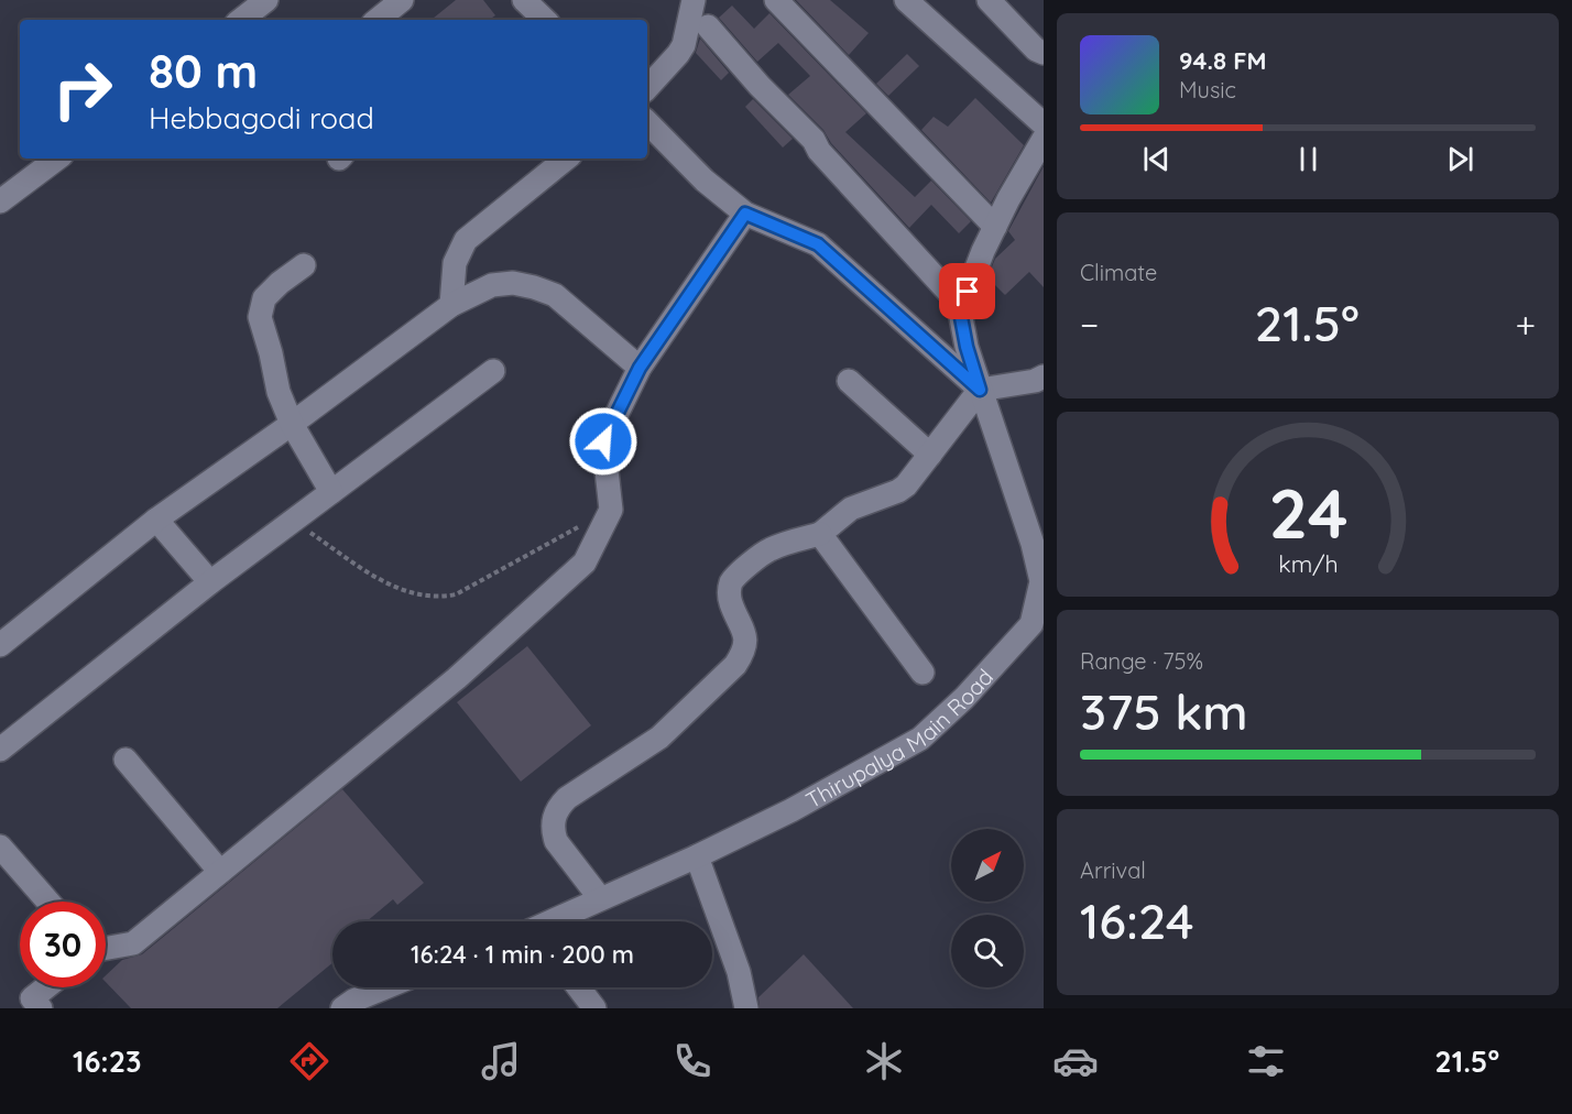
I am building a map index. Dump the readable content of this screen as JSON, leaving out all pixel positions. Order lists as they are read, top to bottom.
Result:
{
  "streets": {
    "street": ["Thirupalya Main Road"]
  },
  "north": "top right",
  "page": {
    "turn": ["80 m", "Hebbagodi road"],
    "song": ["94.8 FM", "Music"],
    "tile": [
      "Climate",
      ["Range · 75%", "375 km"],
      ["Arrival", "16:24"]
    ],
    "heat": ["−", "21.5°", "+"],
    "limit": "30",
    "trip": "16:24 · 1 min · 200 m",
    "tabs": ["16:23", "21.5°"],
    "gauge": ["24", "km/h"]
  }
}
